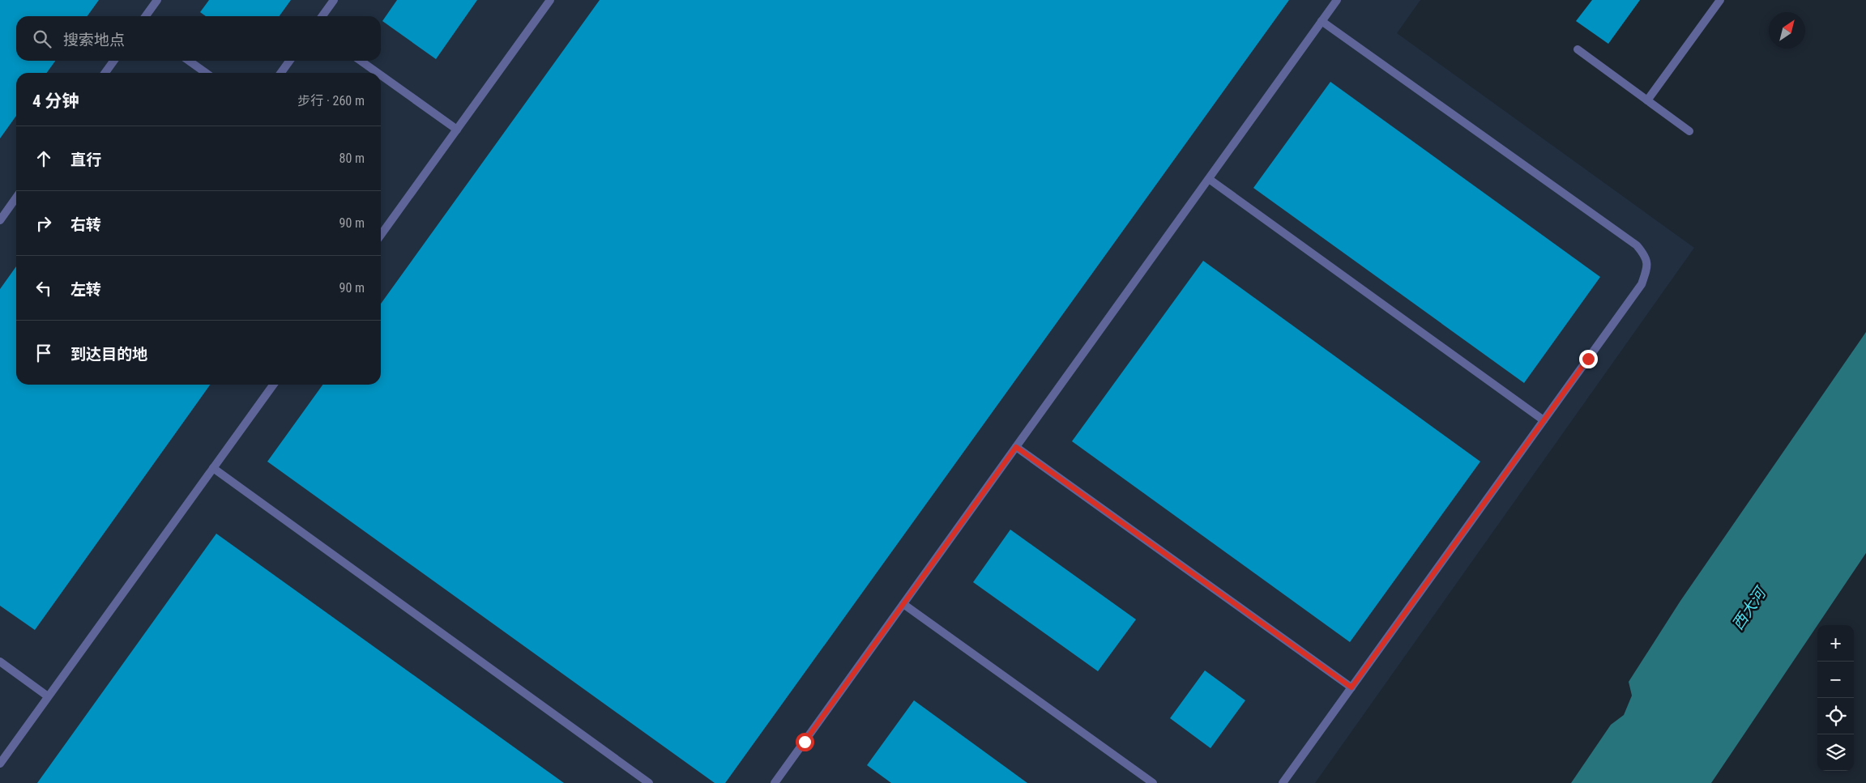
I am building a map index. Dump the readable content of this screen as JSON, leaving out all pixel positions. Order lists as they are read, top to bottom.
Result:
{
  "water": ["西大河"],
  "north": "top right",
  "page": {
    "search": "搜索地点",
    "heading": ["4 分钟", "步行 · 260 m"],
    "list": [
      ["直行", "80 m"],
      ["右转", "90 m"],
      ["左转", "90 m"],
      "到达目的地"
    ],
    "map_buttons": ["+", "−"]
  }
}
